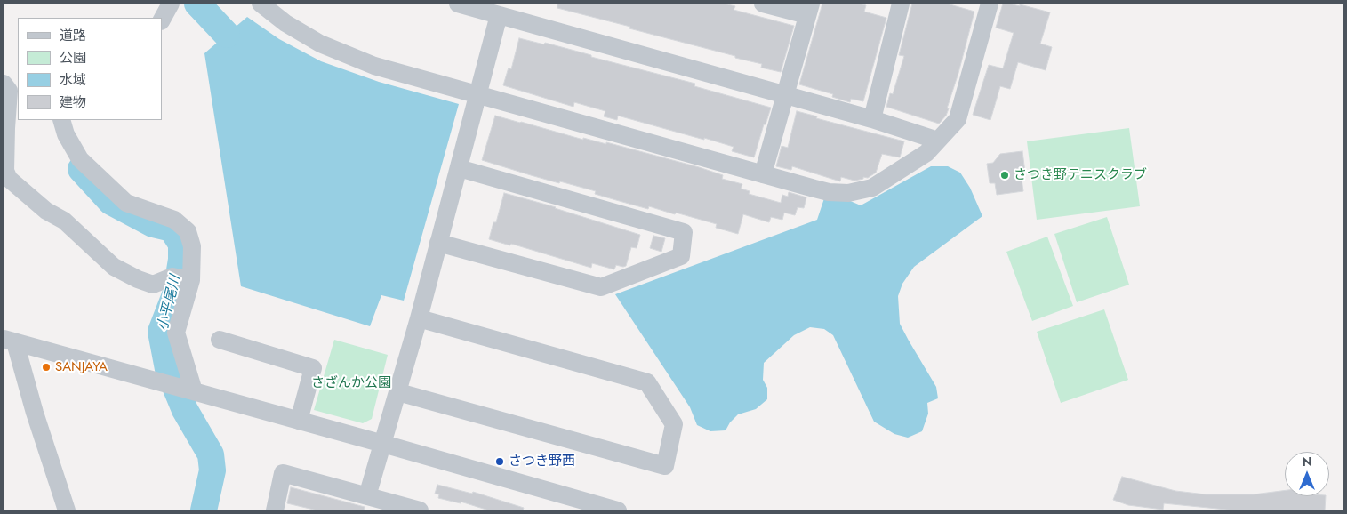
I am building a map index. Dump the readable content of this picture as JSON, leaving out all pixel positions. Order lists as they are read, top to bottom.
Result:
{
  "water": ["小平尾川"],
  "parks": ["さざんか公園"],
  "places": ["さつき野テニスクラブ", "SANJAYA", "さつき野西"],
  "legend": [
    "道路",
    "公園",
    "水域",
    "建物"
  ],
  "north": "top"
}
